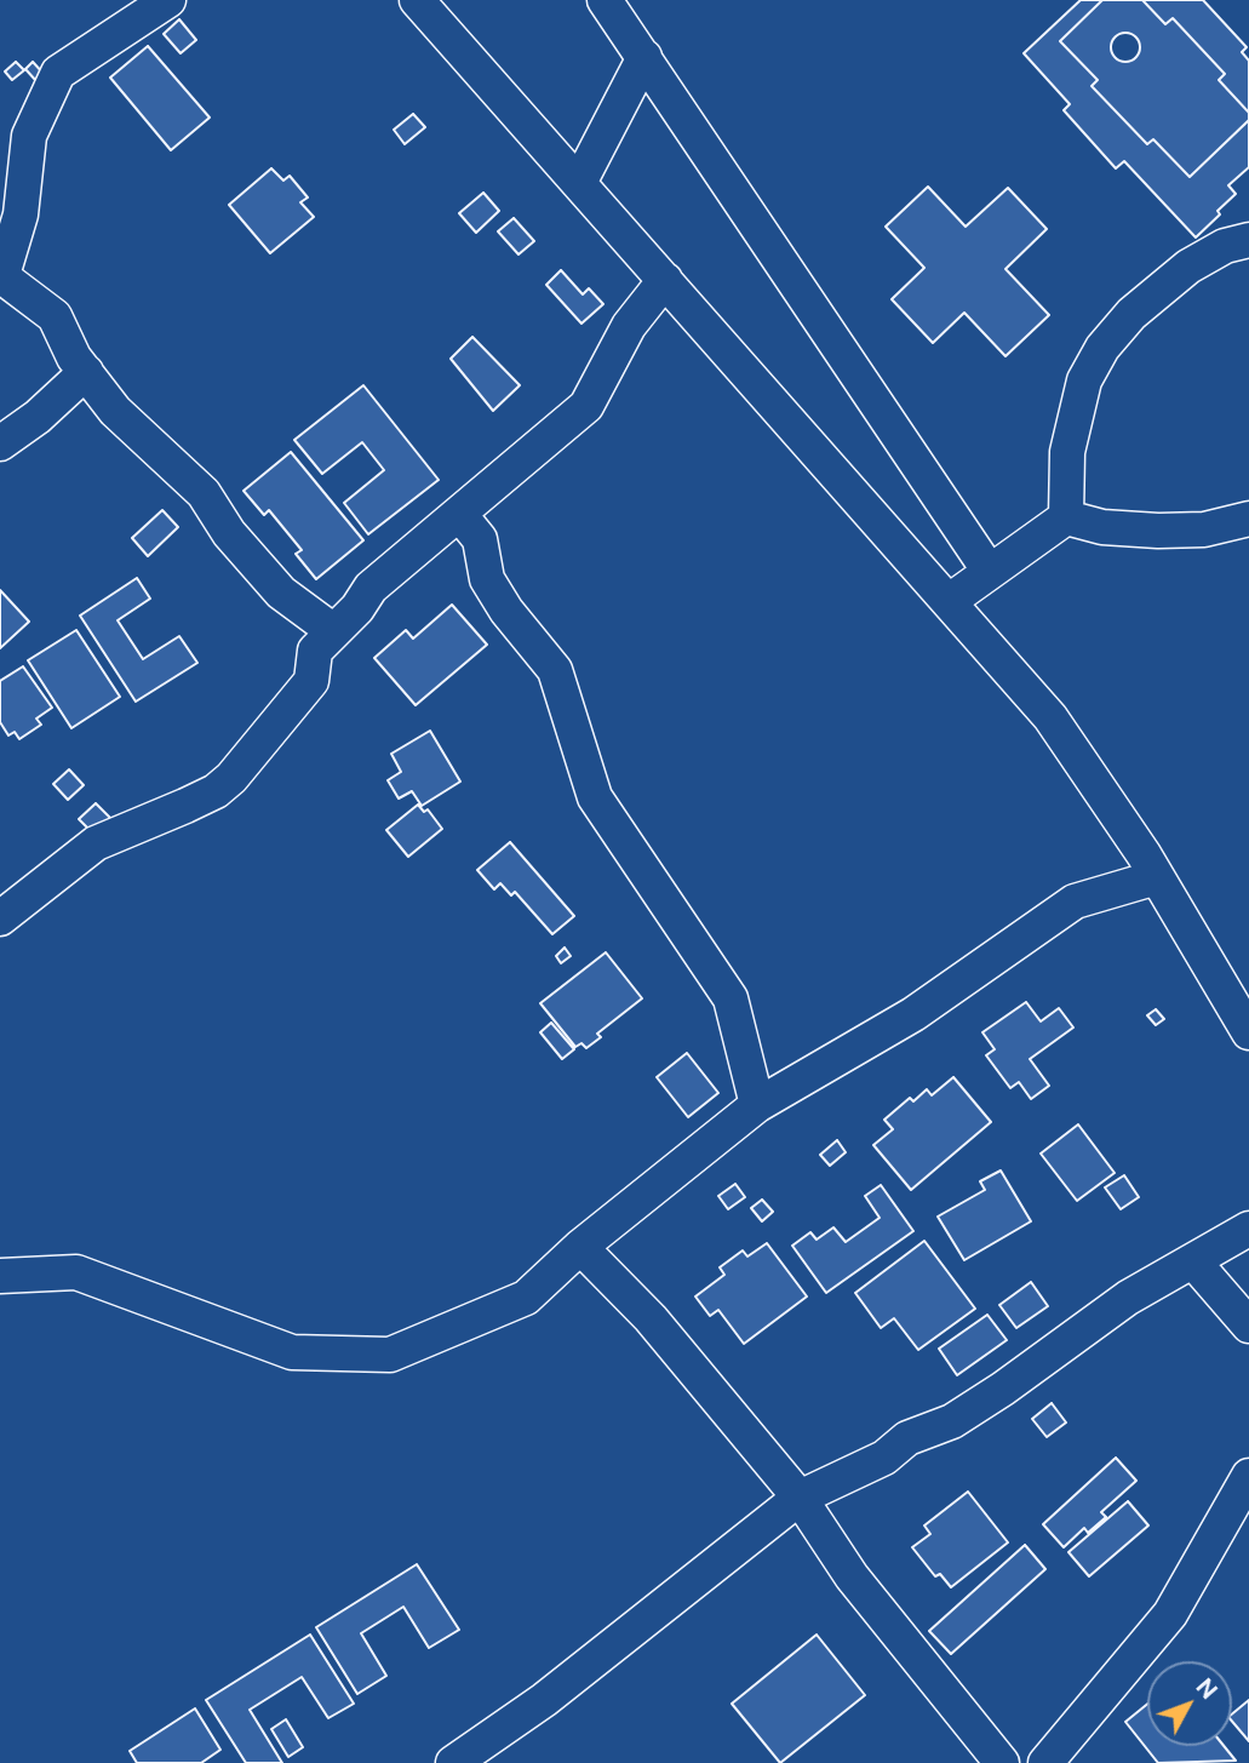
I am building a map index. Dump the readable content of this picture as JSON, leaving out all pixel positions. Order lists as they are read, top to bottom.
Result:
{
  "north": "top right"
}
